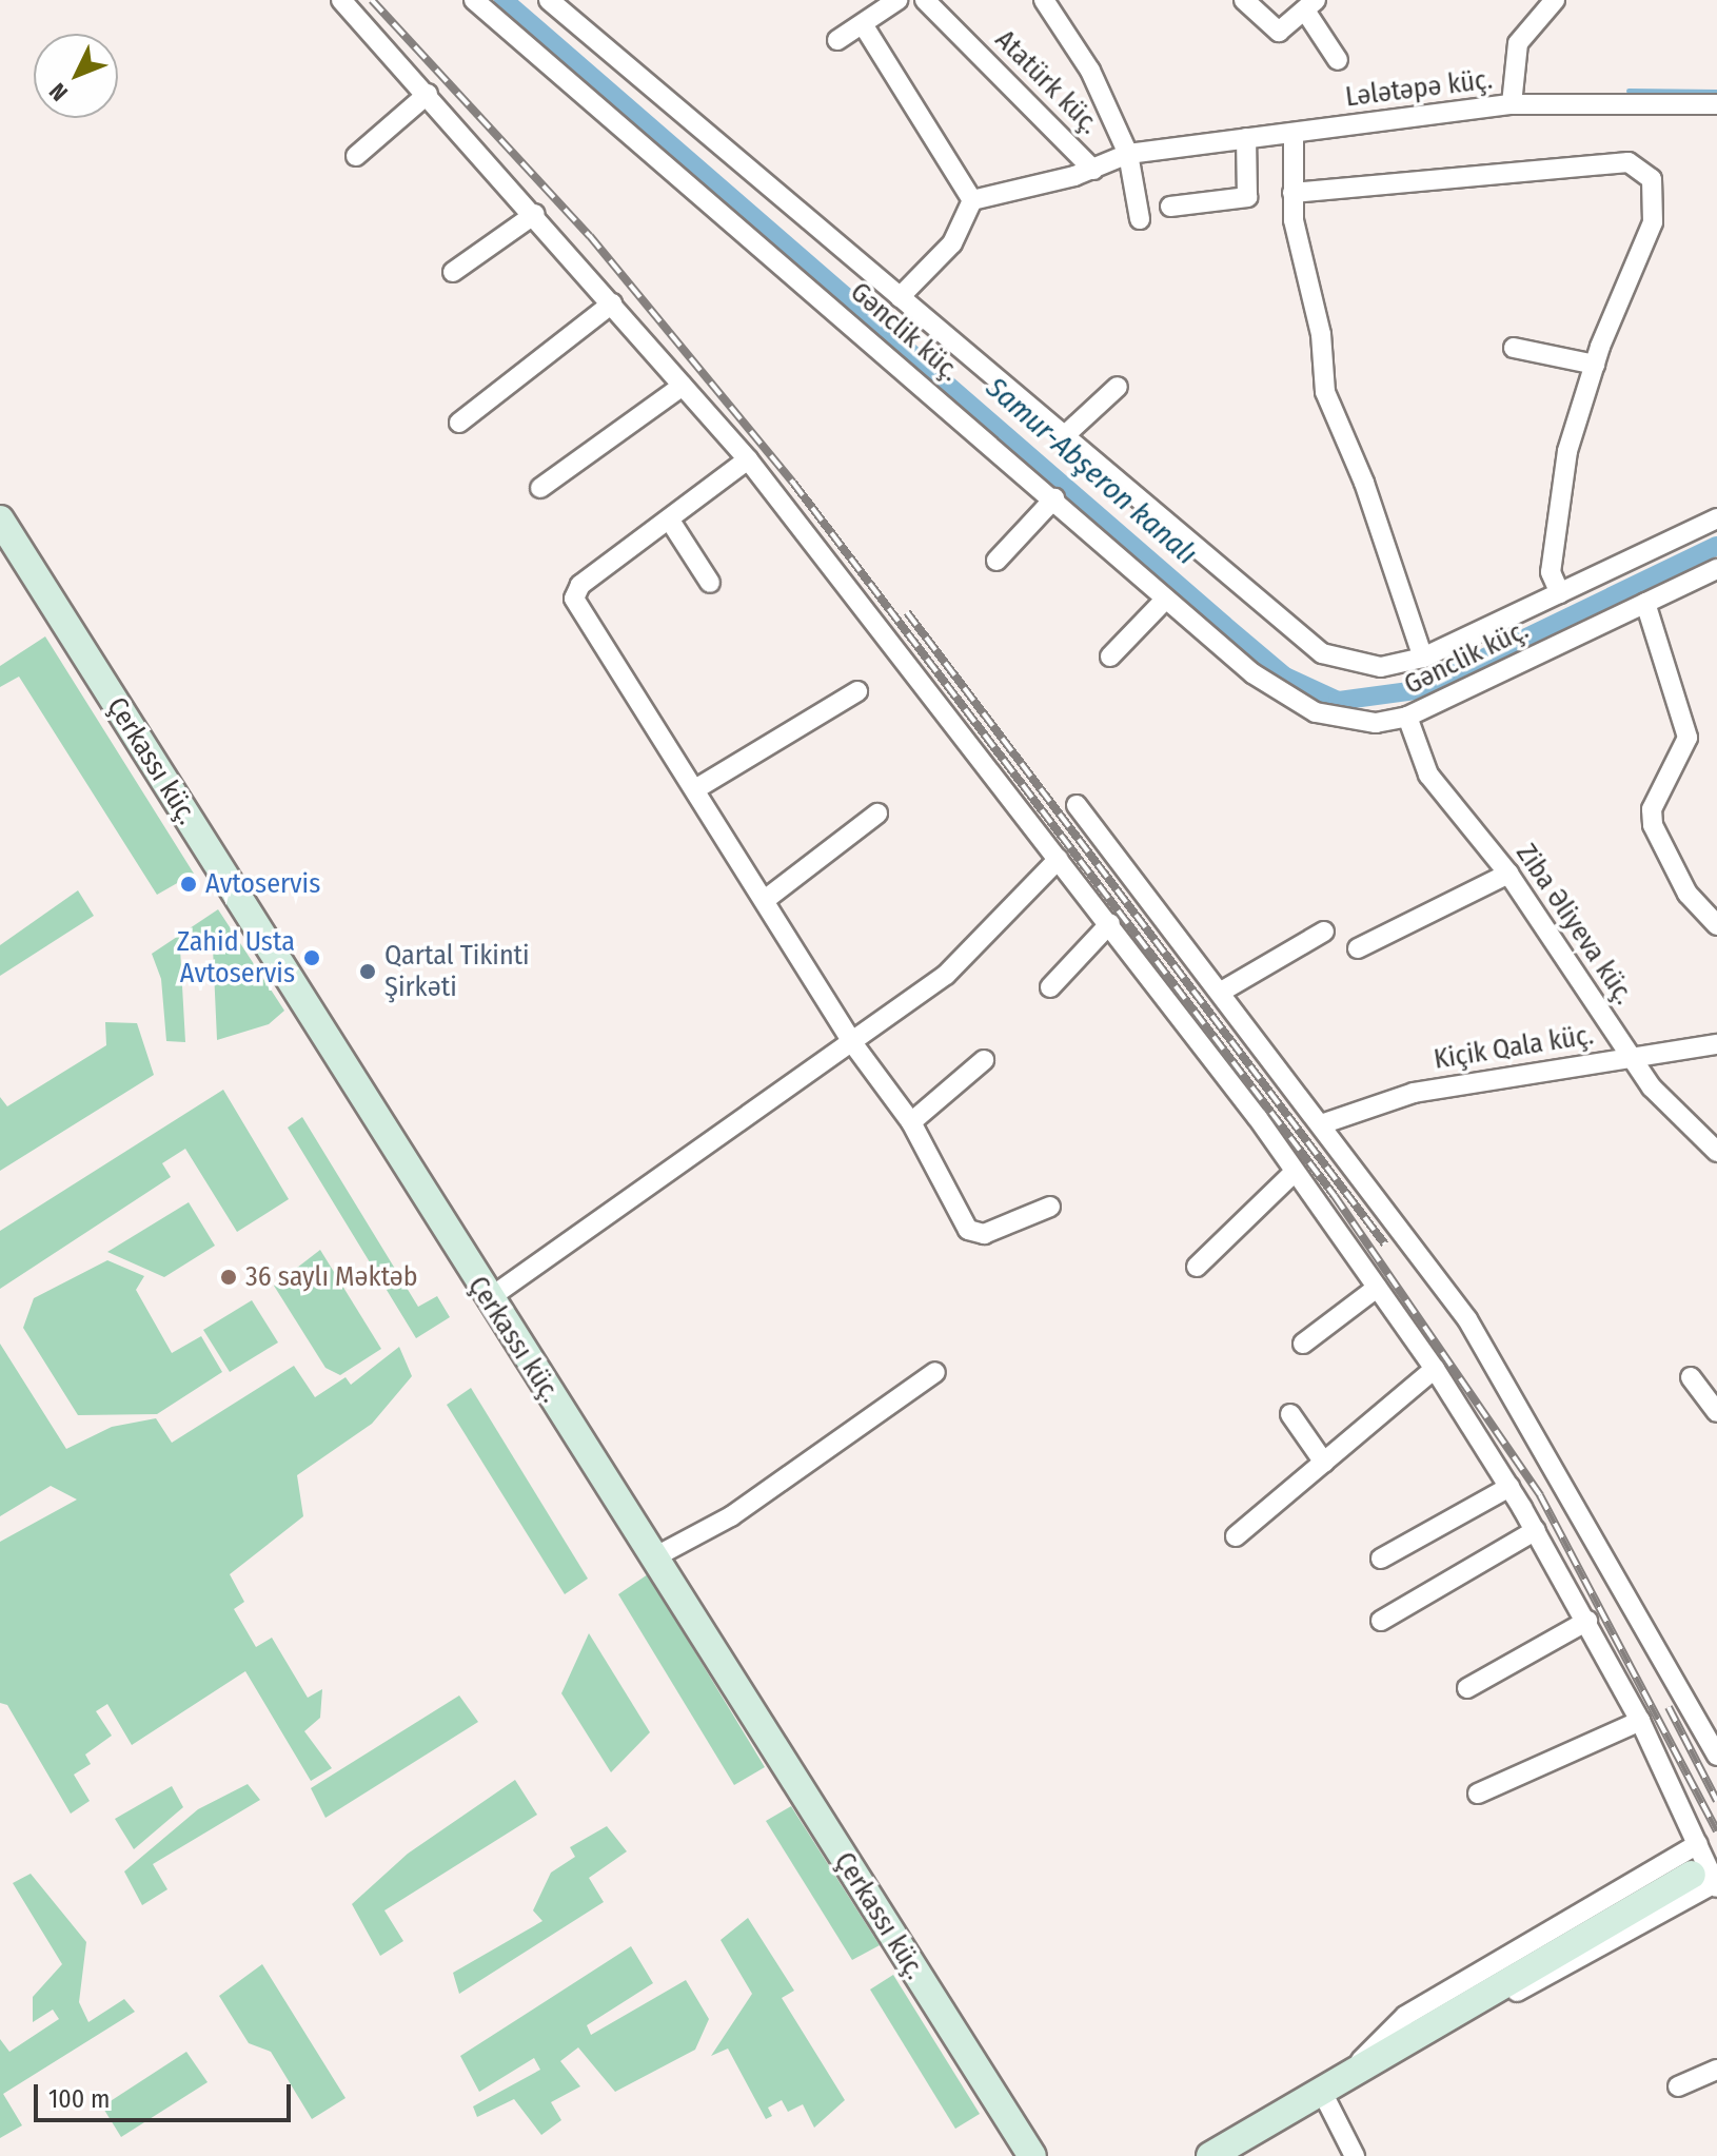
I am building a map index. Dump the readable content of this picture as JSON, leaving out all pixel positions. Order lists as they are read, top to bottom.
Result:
{
  "streets": {
    "street": [
      "Atatürk küç.",
      "Lələtəpə küç.",
      "Gənclik küç.",
      "Çerkassı küç.",
      "Ziba Əliyeva küç.",
      "Kiçik Qala küç."
    ]
  },
  "crossings": [
    ["Atatürk küç.", "Lələtəpə küç."],
    ["Gənclik küç.", "Ziba Əliyeva küç."],
    ["Ziba Əliyeva küç.", "Kiçik Qala küç."]
  ],
  "water": ["Samur-Abşeron kanalı"],
  "places": [
    "Avtoservis",
    "Zahid Usta Avtoservis",
    "Qartal Tikinti Şirkәti",
    "36 saylı Məktəb"
  ],
  "scale_bar": "100 m",
  "north": "bottom left"
}
